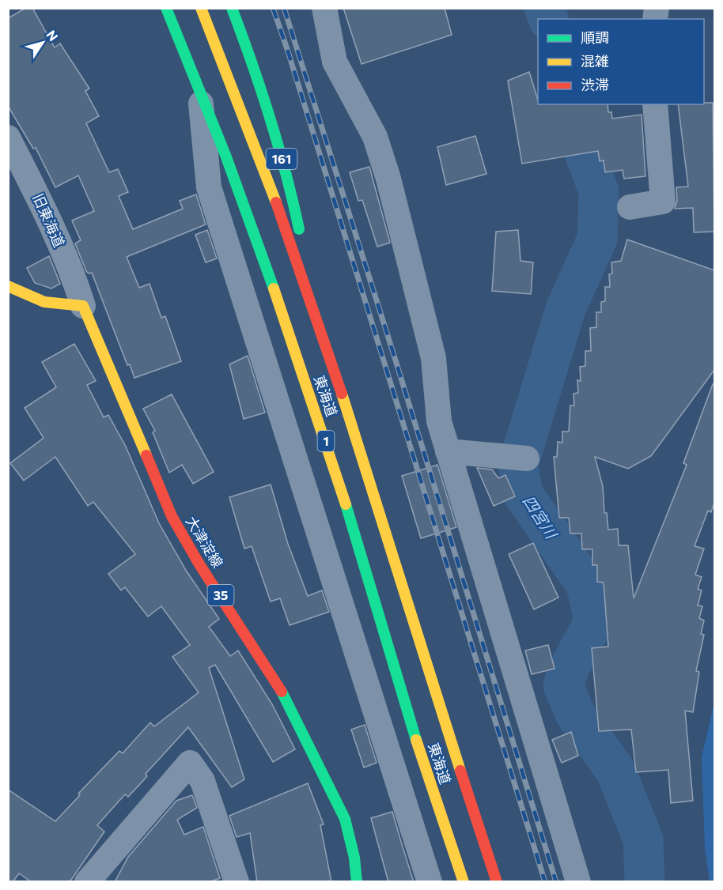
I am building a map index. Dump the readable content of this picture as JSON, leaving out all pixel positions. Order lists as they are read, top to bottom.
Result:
{
  "streets": {
    "main road": [
      "161",
      "東海道",
      "1",
      "大津淀線",
      "35"
    ],
    "street": ["旧東海道"]
  },
  "crossings": [
    ["161", "東海道"],
    ["旧東海道", "大津淀線"]
  ],
  "water": ["四宮川"],
  "legend": ["順調", "混雑", "渋滞"],
  "north": "top right"
}
